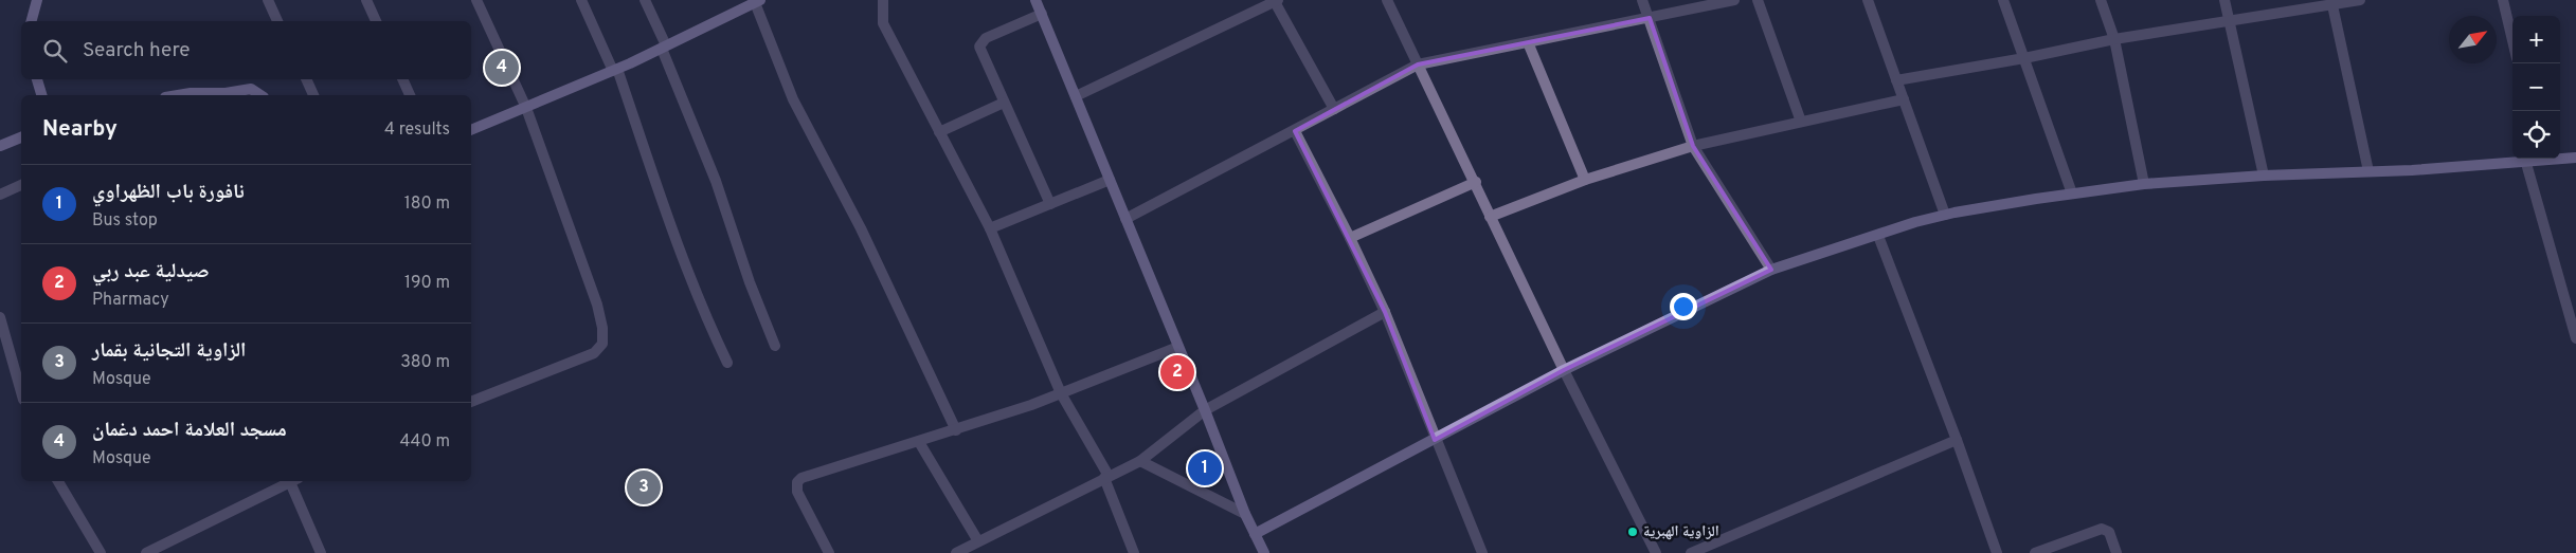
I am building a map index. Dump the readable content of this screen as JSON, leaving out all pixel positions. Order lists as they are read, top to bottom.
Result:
{
  "places": ["الزاوية الهبرية"],
  "north": "top right",
  "page": {
    "map_buttons": ["+", "−"],
    "search": "Search here",
    "pins": [
      "4",
      "2",
      "1",
      "3"
    ],
    "heading": ["Nearby", "4 results"],
    "list": [
      {
        "mark": "1",
        "name": "نافورة باب الظهراوي",
        "note": "Bus stop",
        "value": "180 m"
      },
      {
        "mark": "2",
        "name": "صيدلية عبد ربي",
        "note": "Pharmacy",
        "value": "190 m"
      },
      {
        "mark": "3",
        "name": "الزاوية التجانية بقمار",
        "note": "Mosque",
        "value": "380 m"
      },
      {
        "mark": "4",
        "name": "مسجد العلامة احمد دغمان",
        "note": "Mosque",
        "value": "440 m"
      }
    ]
  }
}
